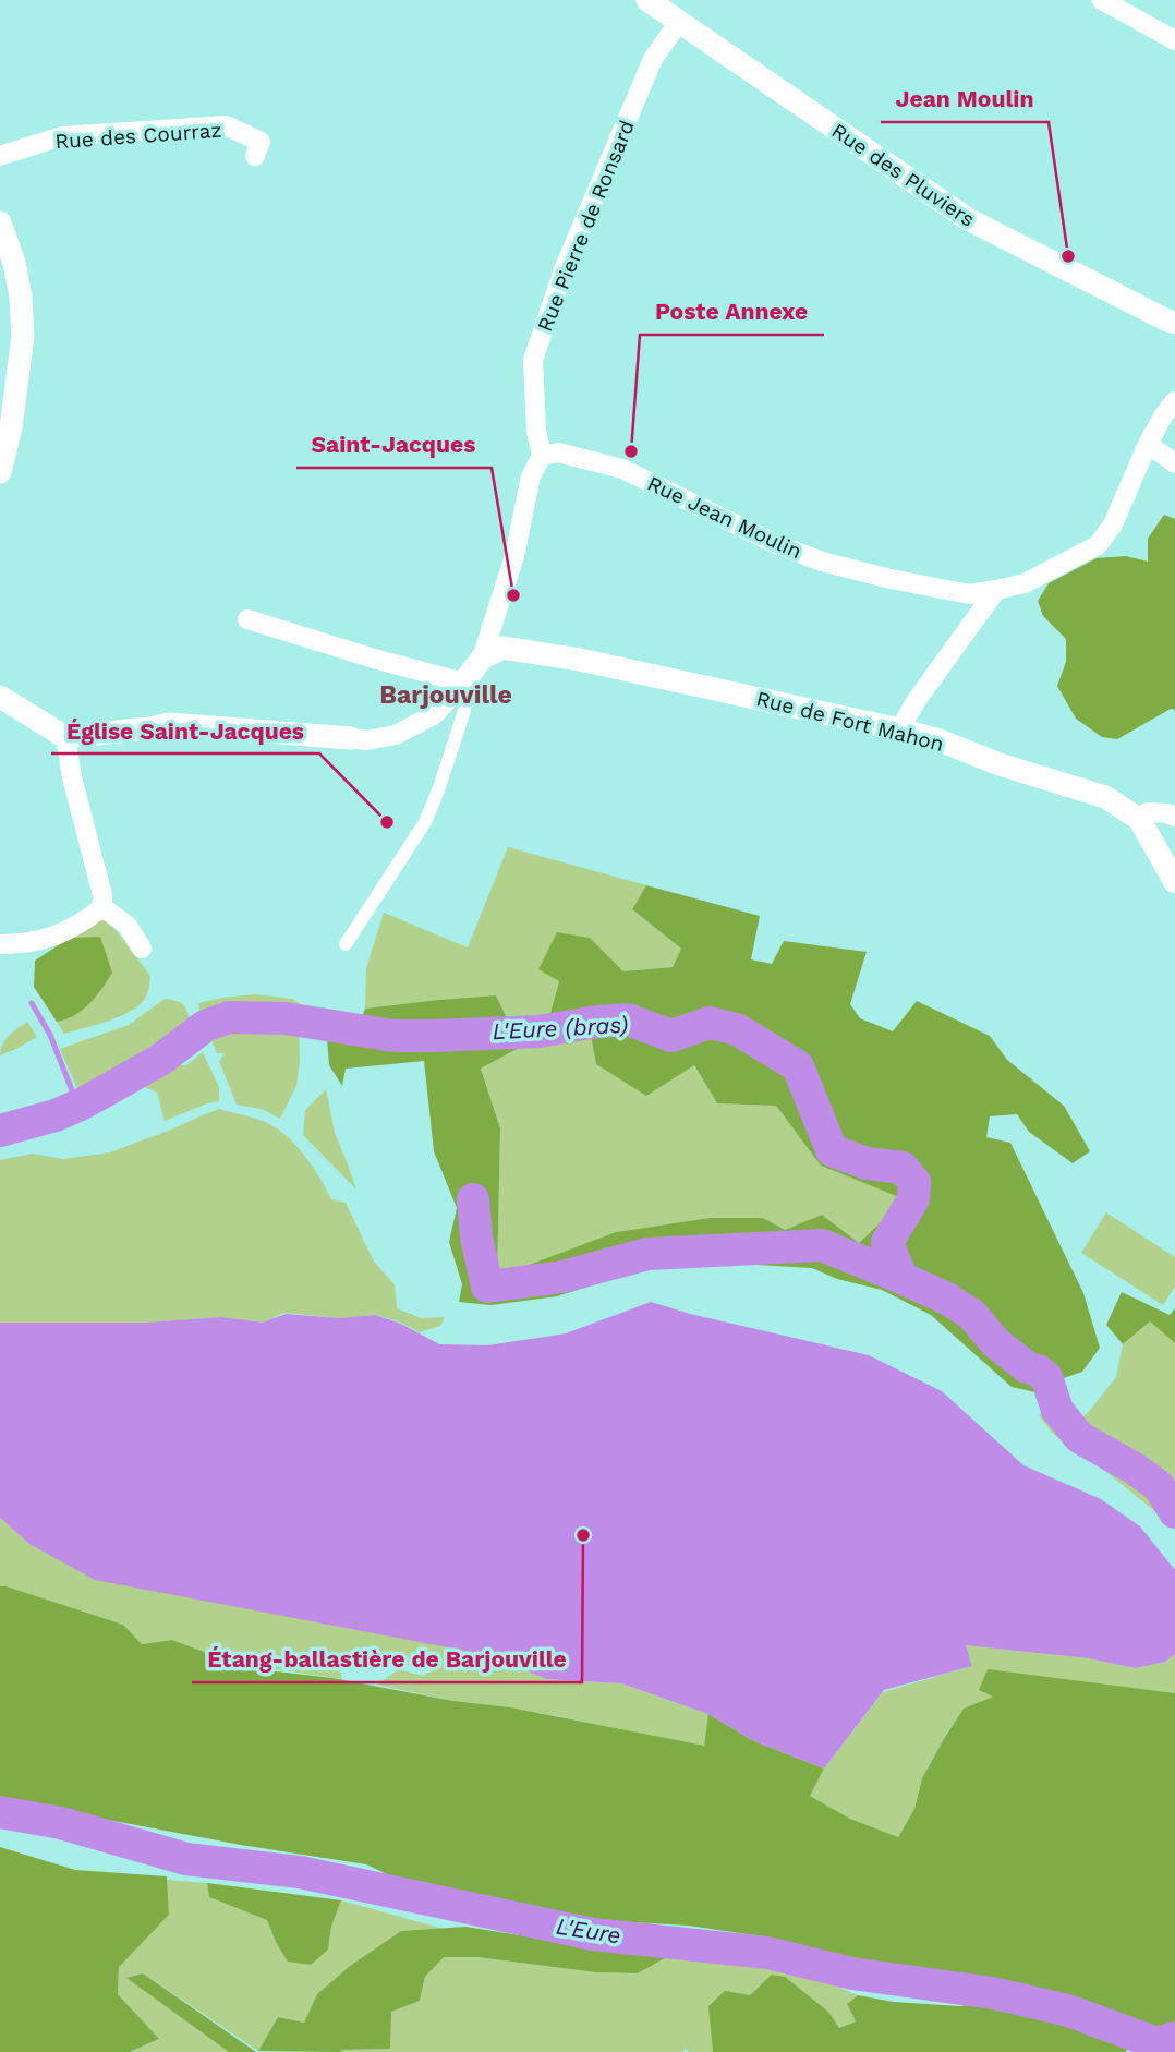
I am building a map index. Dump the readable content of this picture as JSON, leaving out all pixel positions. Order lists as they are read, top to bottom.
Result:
{
  "streets": {
    "street": [
      "Rue des Courraz",
      "Rue des Pluviers",
      "Rue Pierre de Ronsard",
      "Rue Jean Moulin",
      "Rue de Fort Mahon"
    ]
  },
  "crossings": [
    ["Rue des Pluviers", "Rue Pierre de Ronsard"],
    ["Rue Pierre de Ronsard", "Rue Jean Moulin"]
  ],
  "districts": ["Barjouville"],
  "water": ["L'Eure (bras)", "L'Eure"],
  "places": [
    "Jean Moulin",
    "Poste Annexe",
    "Saint-Jacques",
    "Église Saint-Jacques",
    "Étang-ballastière de Barjouville"
  ]
}
